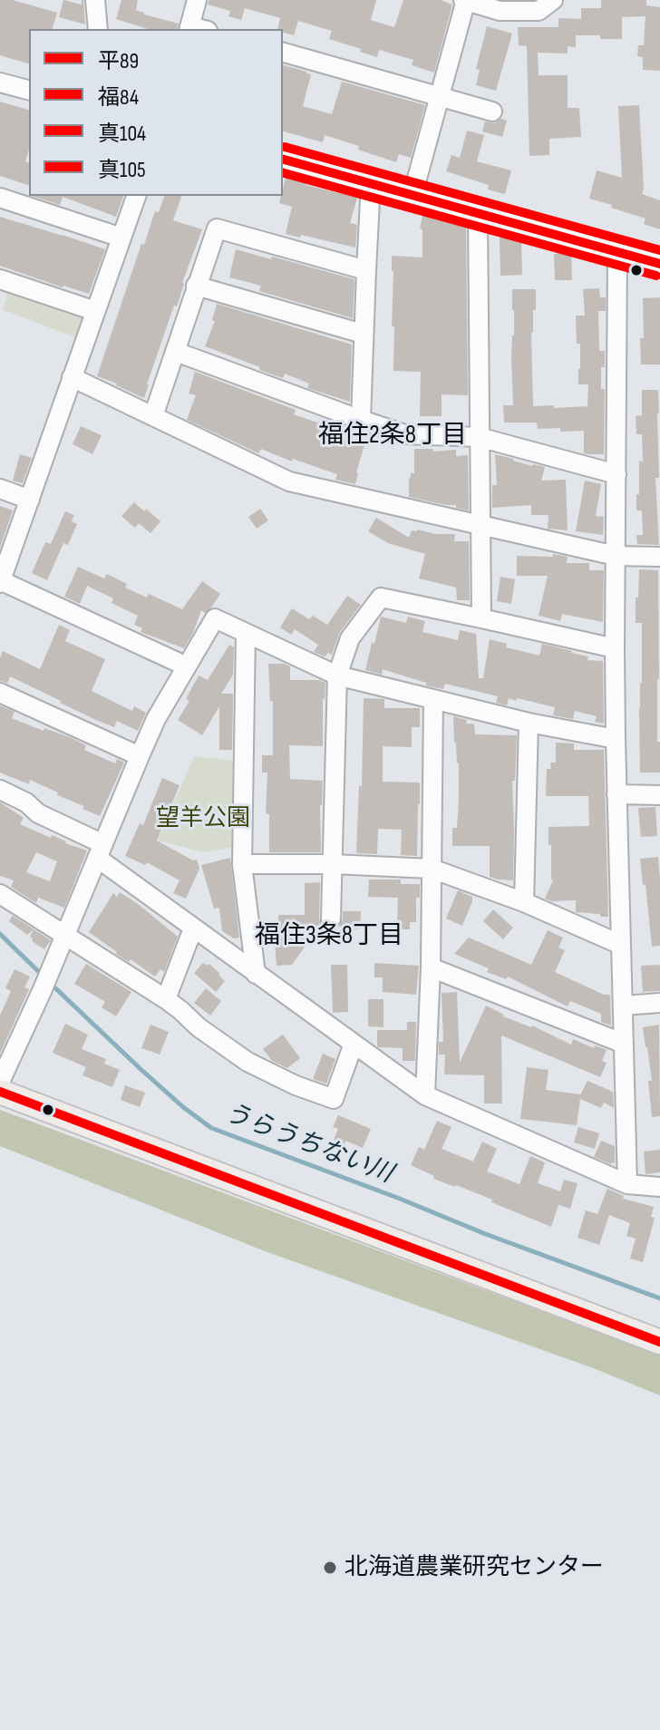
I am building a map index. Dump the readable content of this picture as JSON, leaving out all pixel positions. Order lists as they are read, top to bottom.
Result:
{
  "districts": ["福住2条8丁目", "福住3条8丁目"],
  "water": ["うらうちない川"],
  "parks": ["望羊公園"],
  "places": ["北海道農業研究センター"],
  "lines": [
    "transit line 真105",
    "transit line 福84",
    "transit line 真104",
    "transit line 平89"
  ],
  "legend": [
    "平89",
    "福84",
    "真104",
    "真105"
  ]
}
